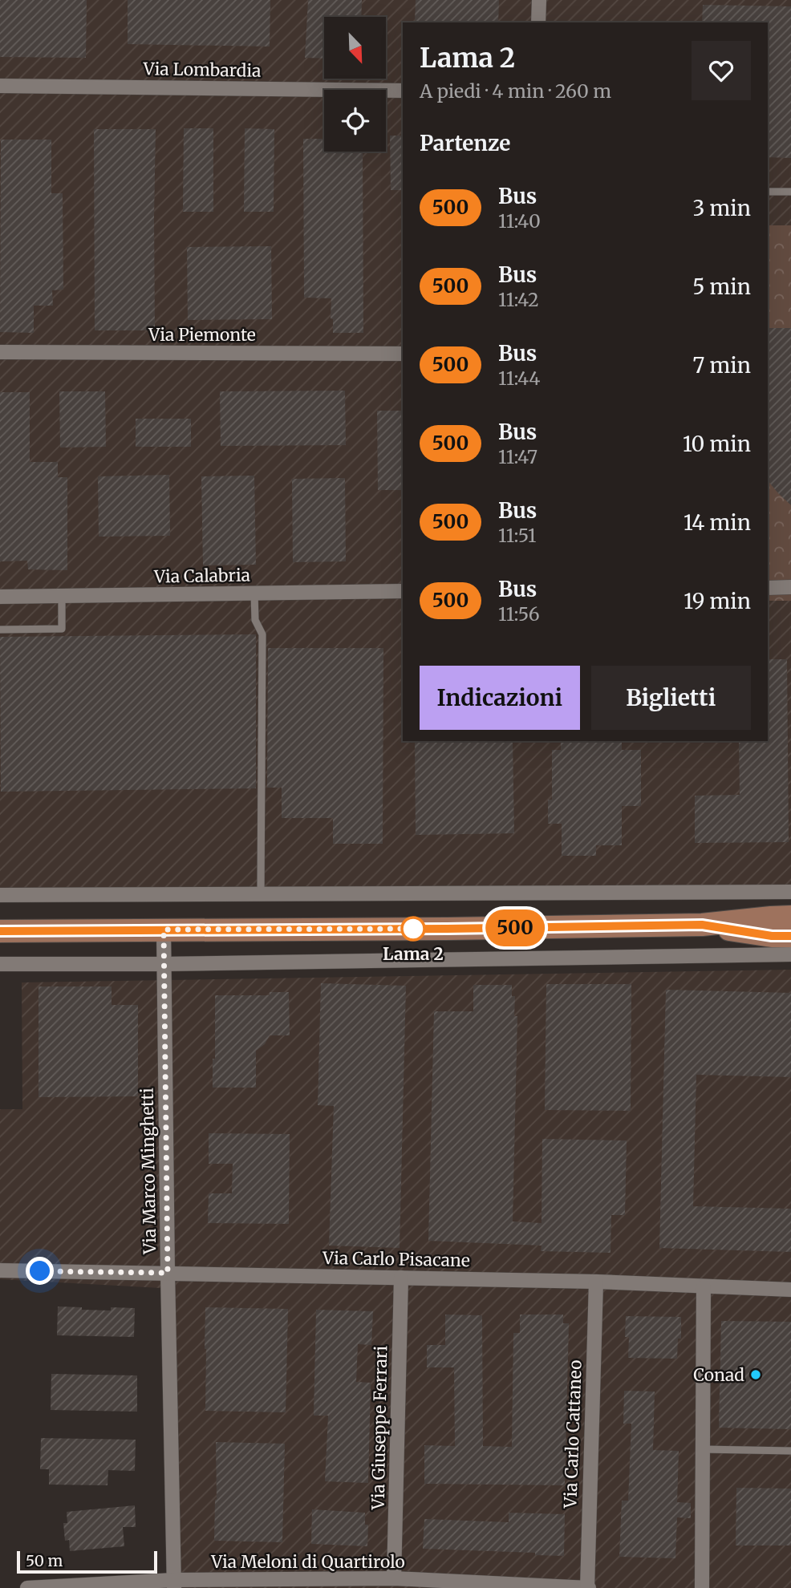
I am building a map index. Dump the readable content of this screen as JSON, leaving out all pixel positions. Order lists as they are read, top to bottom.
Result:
{
  "streets": {
    "street": [
      "Via Lombardia",
      "Via Piemonte",
      "Via Calabria",
      "Via Marco Minghetti",
      "Via Carlo Pisacane",
      "Via Giuseppe Ferrari",
      "Via Carlo Cattaneo",
      "Via Meloni di Quartirolo"
    ]
  },
  "crossings": [
    ["Via Marco Minghetti", "Via Carlo Pisacane"],
    ["Via Marco Minghetti", "Via Meloni di Quartirolo"],
    ["Via Carlo Pisacane", "Via Giuseppe Ferrari"],
    ["Via Carlo Pisacane", "Via Carlo Cattaneo"],
    ["Via Giuseppe Ferrari", "Via Meloni di Quartirolo"],
    ["Via Carlo Cattaneo", "Via Meloni di Quartirolo"]
  ],
  "places": ["Lama 2", "Conad"],
  "lines": ["bus line 500"],
  "scale_bar": "50 m",
  "north": "bottom right",
  "page": {
    "on_map": "500",
    "heading": [
      ["Lama 2", "A piedi · 4 min · 260 m"],
      "Partenze"
    ],
    "list": [
      {
        "mark": "500",
        "name": "Bus",
        "note": "11:40",
        "value": "3 min"
      },
      {
        "mark": "500",
        "name": "Bus",
        "note": "11:42",
        "value": "5 min"
      },
      {
        "mark": "500",
        "name": "Bus",
        "note": "11:44",
        "value": "7 min"
      },
      {
        "mark": "500",
        "name": "Bus",
        "note": "11:47",
        "value": "10 min"
      },
      {
        "mark": "500",
        "name": "Bus",
        "note": "11:51",
        "value": "14 min"
      },
      {
        "mark": "500",
        "name": "Bus",
        "note": "11:56",
        "value": "19 min"
      }
    ],
    "buttons": ["Indicazioni", "Biglietti"],
    "scale": "50 m"
  }
}
